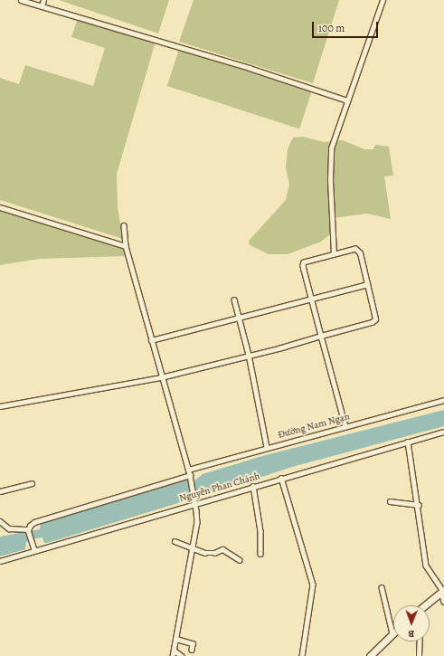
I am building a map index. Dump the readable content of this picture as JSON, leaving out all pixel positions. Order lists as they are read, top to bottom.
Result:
{
  "streets": {
    "street": ["Đường Nam Ngạn", "Nguyễn Phan Chánh"]
  },
  "scale_bar": "100 m",
  "north": "bottom"
}
